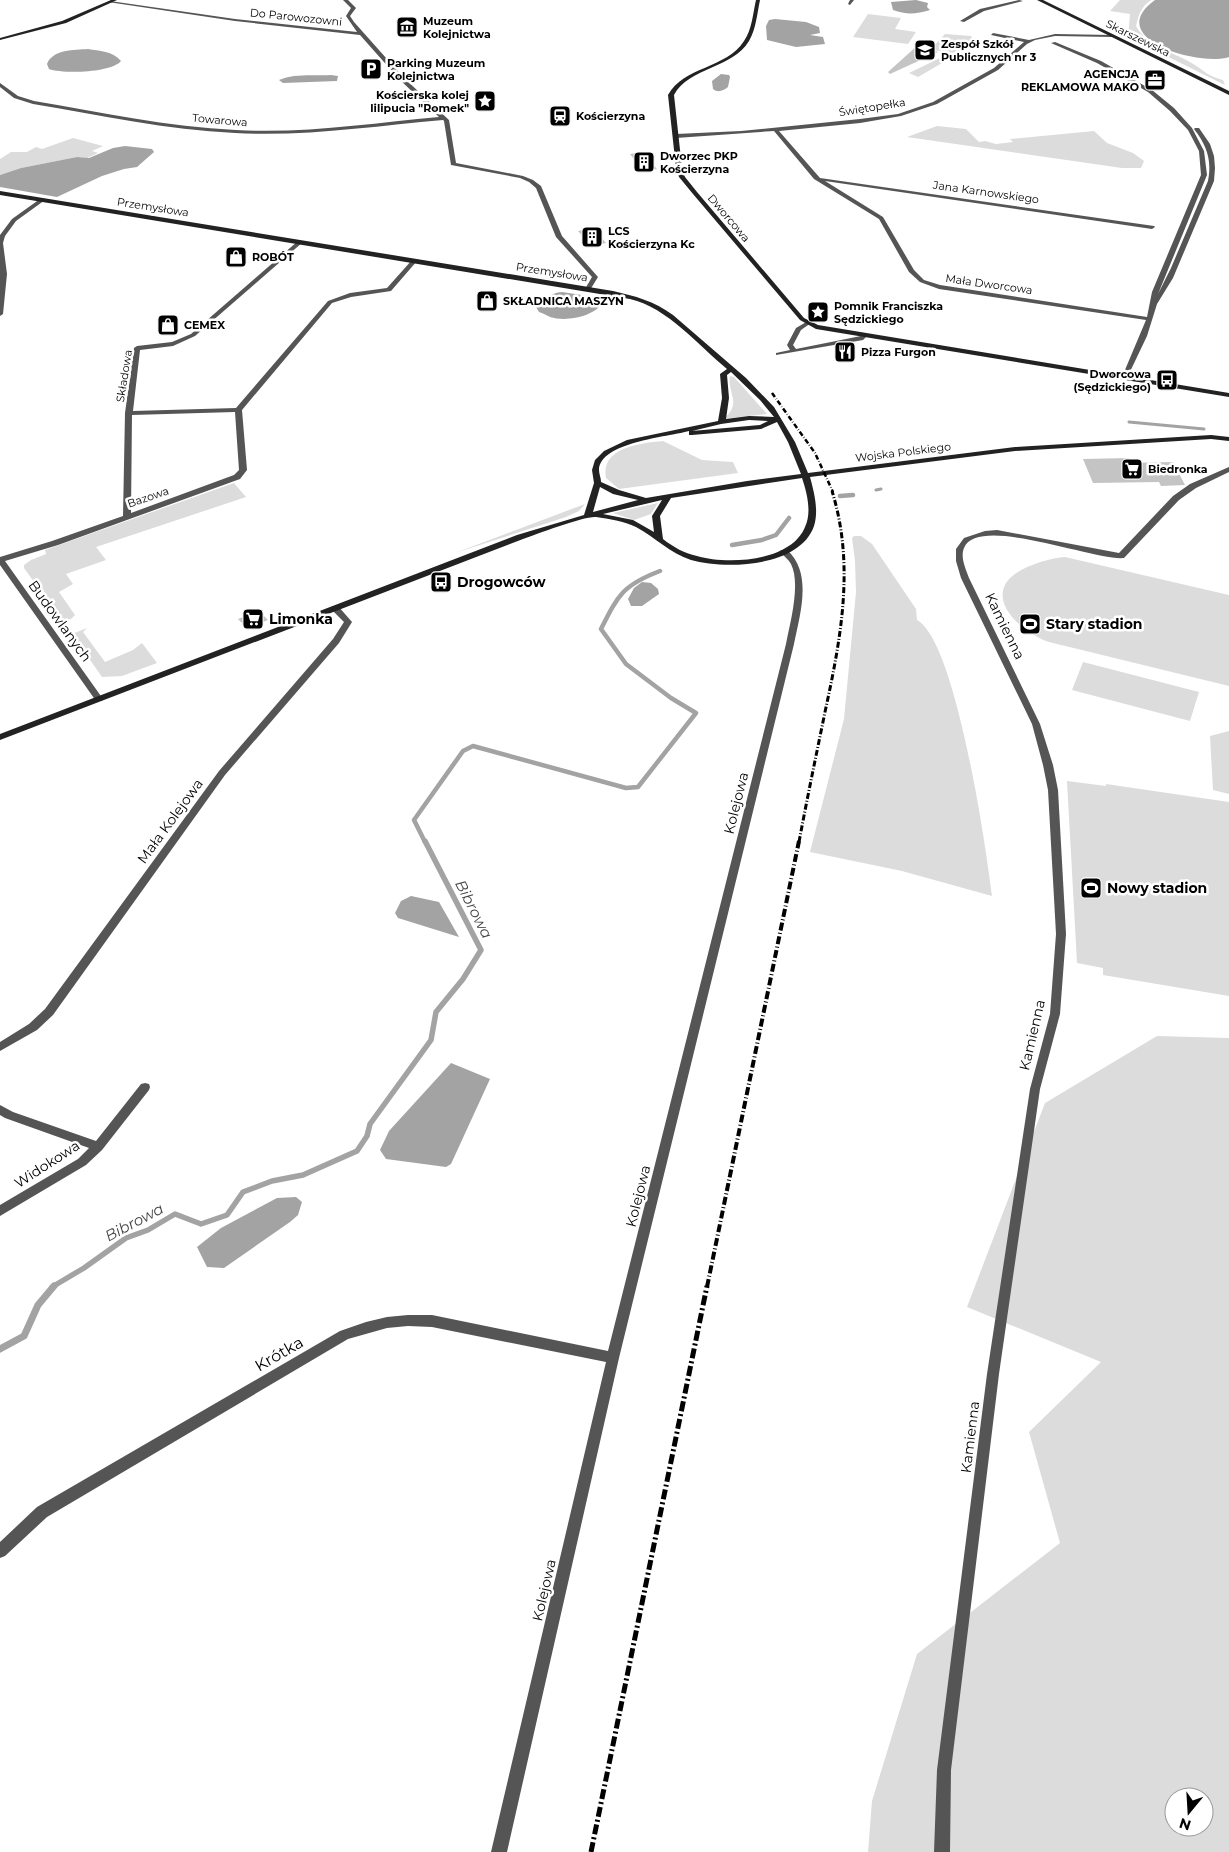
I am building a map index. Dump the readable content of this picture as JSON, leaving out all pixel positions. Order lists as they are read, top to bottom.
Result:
{
  "streets": {
    "main road": [
      "Skarszewska",
      "Przemysłowa",
      "Dworcowa",
      "Wojska Polskiego"
    ],
    "street": [
      "Do Parowozowni",
      "Świętopełka",
      "Towarowa",
      "Jana Karnowskiego",
      "Mała Dworcowa",
      "Składowa",
      "Bazowa",
      "Budowlanych",
      "Kamienna",
      "Kolejowa",
      "Mała Kolejowa",
      "Widokowa",
      "Krótka"
    ]
  },
  "crossings": [
    ["Świętopełka", "Dworcowa"],
    ["Świętopełka", "Mała Dworcowa"],
    ["Jana Karnowskiego", "Mała Dworcowa"],
    ["Przemysłowa", "Składowa"],
    ["Przemysłowa", "Kolejowa"],
    ["Składowa", "Bazowa"],
    ["Bazowa", "Budowlanych"],
    ["Kolejowa", "Krótka"]
  ],
  "water": ["Bibrowa"],
  "places": {
    "museum": ["Muzeum Kolejnictwa"],
    "school or university": ["Zespół Szkół Publicznych nr 3"],
    "parking": ["Parking Muzeum Kolejnictwa"],
    "office": ["AGENCJA REKLAMOWA MAKO"],
    "place": ["Kościerska kolej lilipucia \"Romek\"", "Pomnik Franciszka Sędzickiego"],
    "station": ["Kościerzyna"],
    "building": ["Dworzec PKP Kościerzyna", "LCS Kościerzyna Kc"],
    "shop": ["ROBÓT", "SKŁADNICA MASZYN", "СEMEX"],
    "restaurant": ["Pizza Furgon"],
    "bus stop": ["Dworcowa (Sędzickiego)", "Drogowców"],
    "supermarket": ["Biedronka", "Limonka"],
    "sports": ["Stary stadion", "Nowy stadion"]
  },
  "north": "bottom"
}
